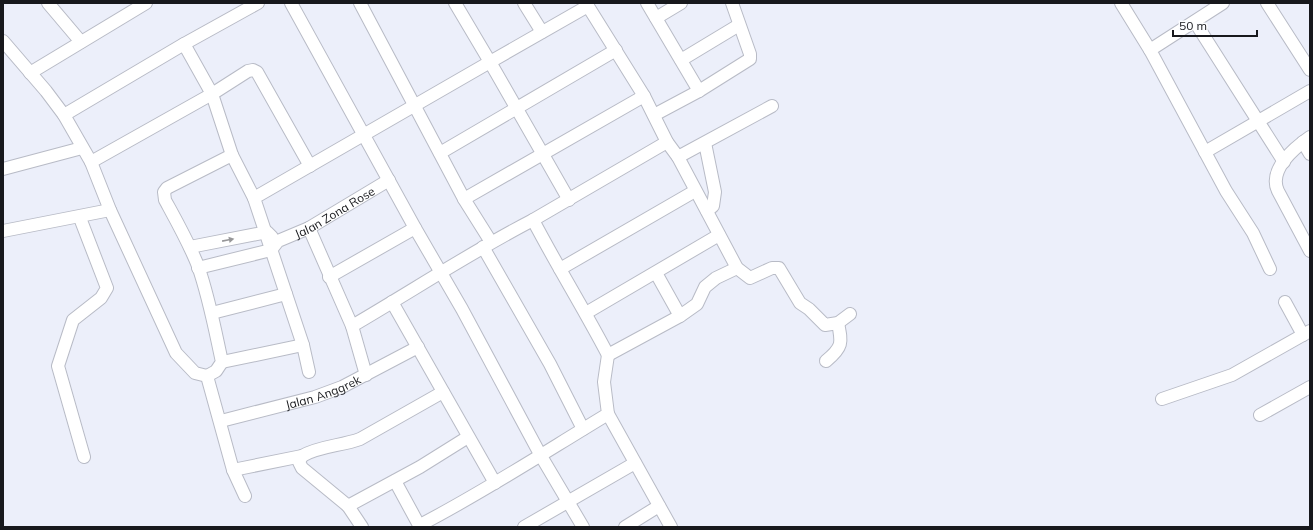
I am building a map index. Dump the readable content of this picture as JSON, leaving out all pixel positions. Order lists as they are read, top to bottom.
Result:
{
  "streets": {
    "street": ["Jalan Zona Rose", "Jalan Anggrek"]
  },
  "scale_bar": "50 m"
}
